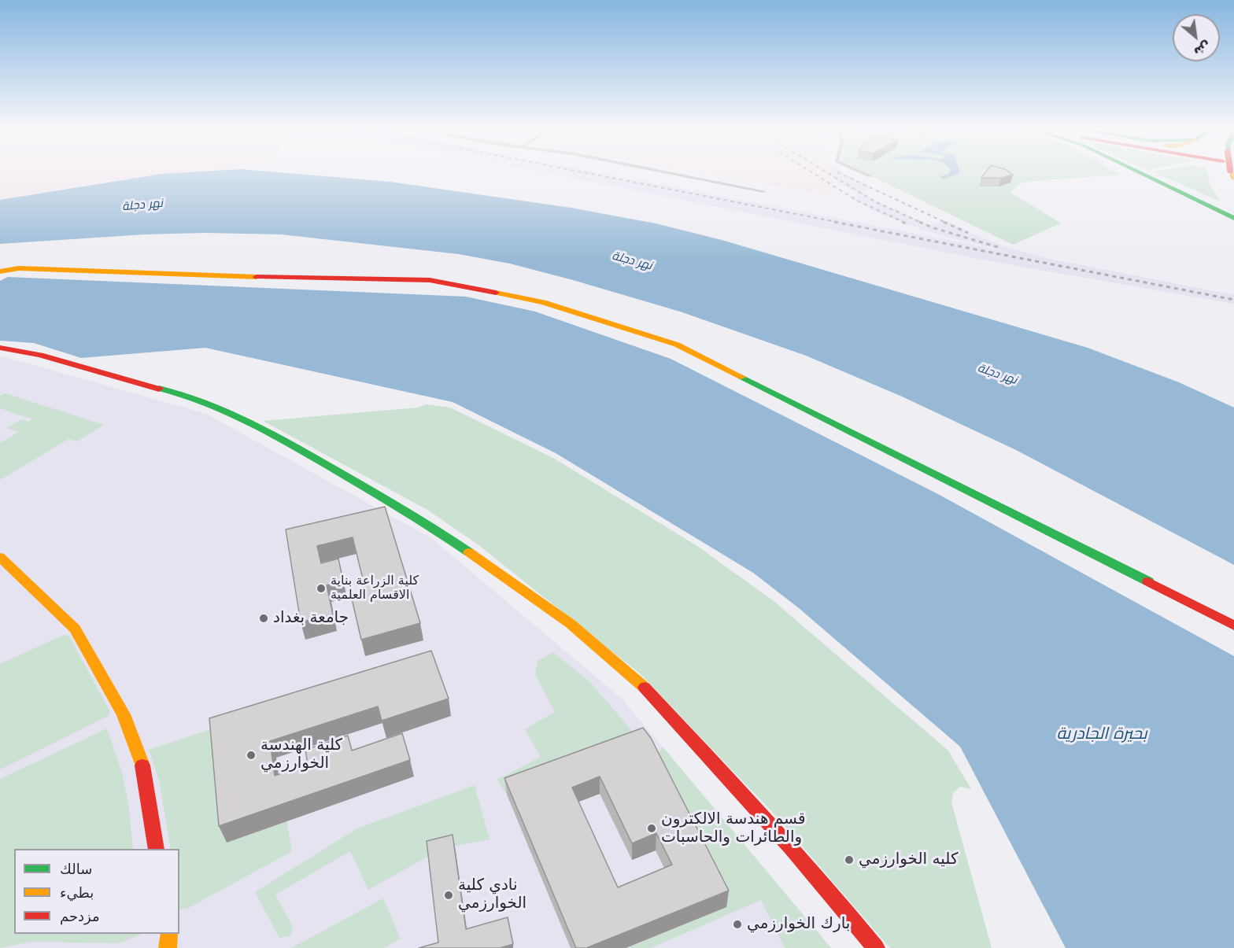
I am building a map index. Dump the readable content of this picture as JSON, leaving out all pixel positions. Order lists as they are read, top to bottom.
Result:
{
  "water": ["نهر دجلة", "بحيرة الجادرية"],
  "places": [
    "كلية الزراعة بناية الاقسام العلمية",
    "جامعة بغداد",
    "كلية الهندسة الخوارزمي",
    "قسم هندسة الالكترون والطائرات والحاسبات",
    "كليه الخوارزمي",
    "نادي كلية الخوارزمي",
    "بارك الخوارزمي"
  ],
  "legend": ["سالك", "بطيء", "مزدحم"],
  "north": "bottom right"
}
